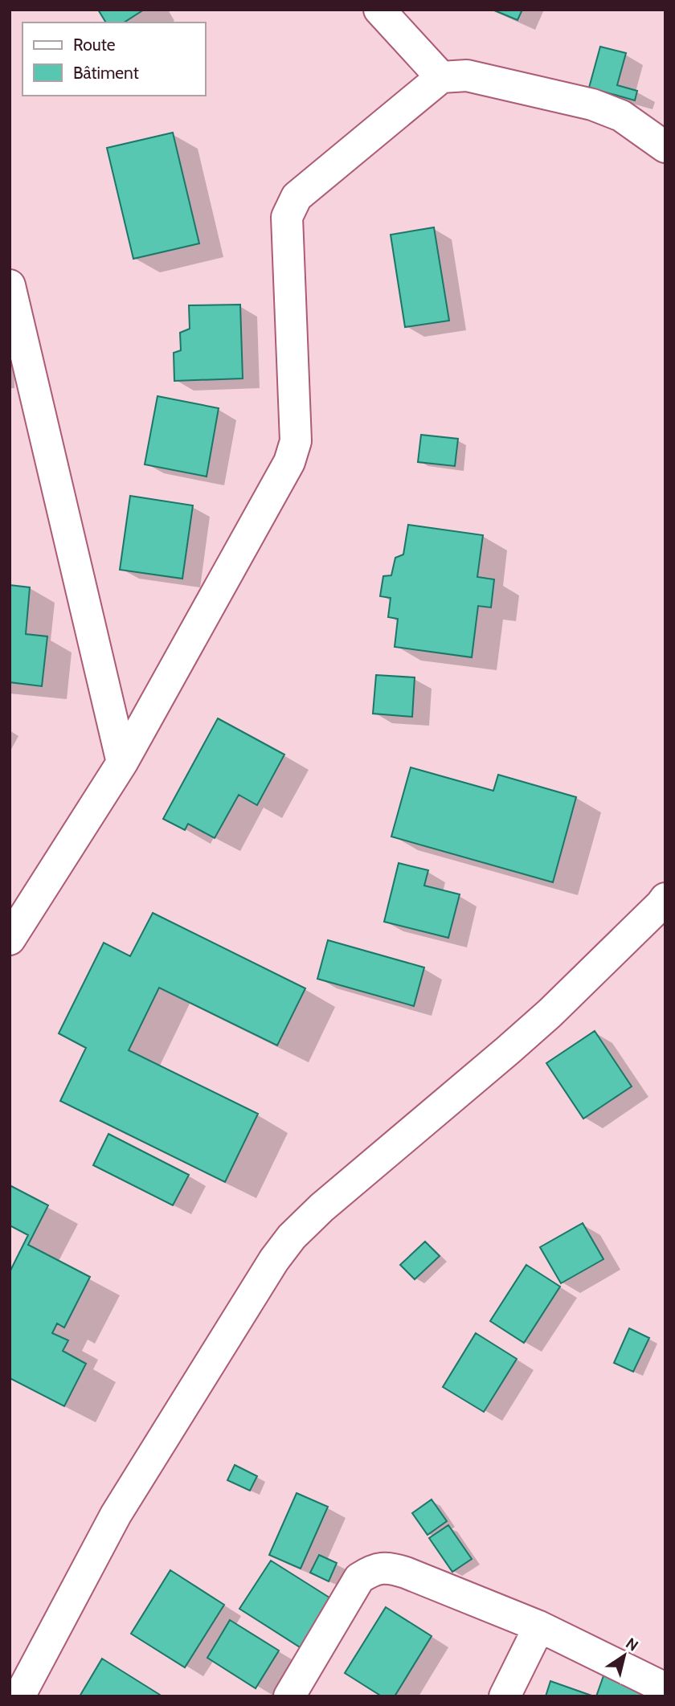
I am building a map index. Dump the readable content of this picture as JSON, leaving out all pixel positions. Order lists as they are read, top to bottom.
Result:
{
  "legend": ["Route", "Bâtiment"],
  "north": "top right"
}
